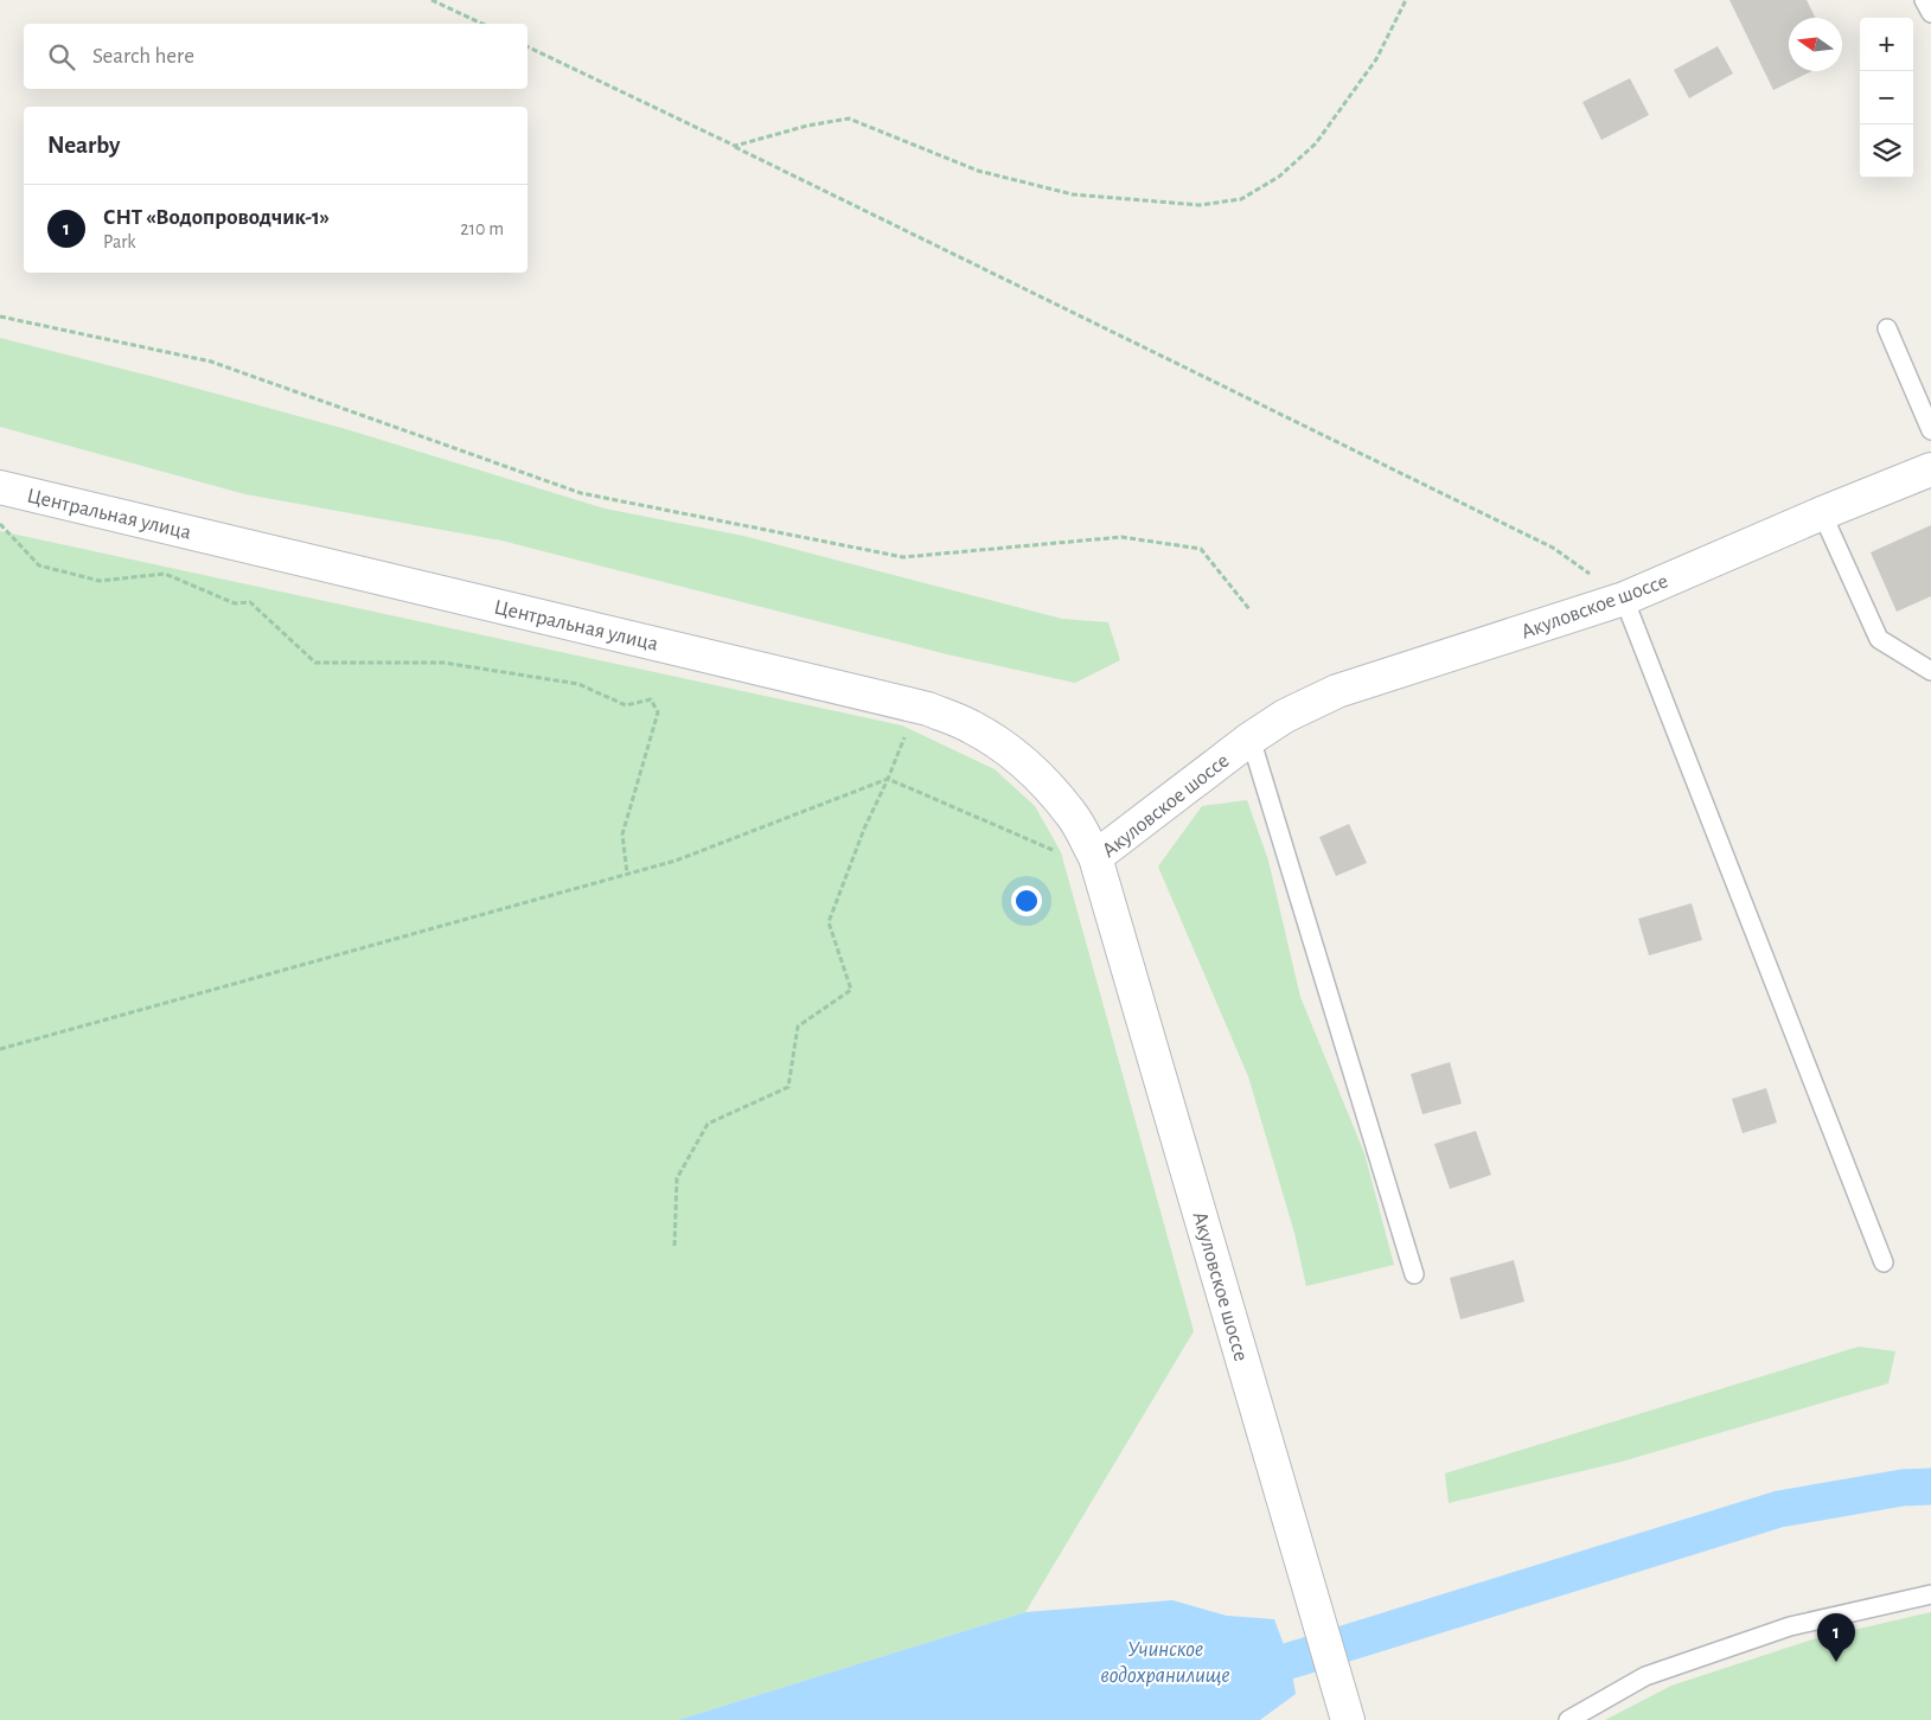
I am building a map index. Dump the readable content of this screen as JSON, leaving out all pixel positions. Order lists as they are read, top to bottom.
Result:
{
  "streets": {
    "street": ["Центральная улица", "Акуловское шоссе"]
  },
  "crossings": [
    ["Центральная улица", "Акуловское шоссе"]
  ],
  "water": ["Учинское водохранилище"],
  "north": "left",
  "page": {
    "map_buttons": ["+", "−"],
    "search": "Search here",
    "heading": "Nearby",
    "list": [
      {
        "mark": "1",
        "name": "СНТ «Водопроводчик-1»",
        "note": "Park",
        "value": "210 m"
      }
    ],
    "pins": "1"
  }
}
